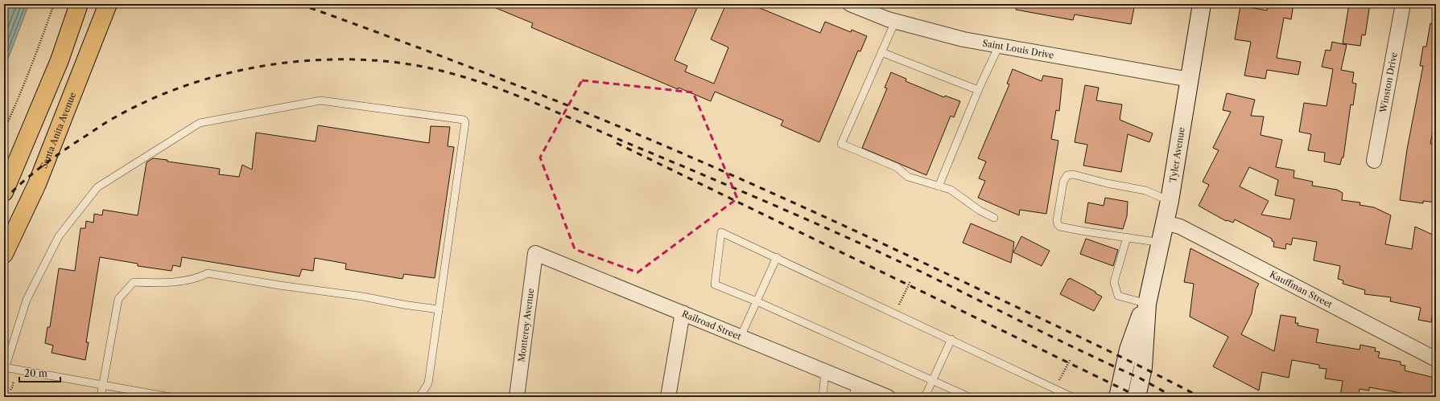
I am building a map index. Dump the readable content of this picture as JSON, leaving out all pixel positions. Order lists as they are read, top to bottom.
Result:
{
  "streets": {
    "main road": ["Santa Anita Avenue", "Tyler Avenue"],
    "street": [
      "Saint Louis Drive",
      "Winston Drive",
      "Kauffman Street",
      "Railroad Street",
      "Monterey Avenue"
    ]
  },
  "crossings": [
    ["Saint Louis Drive", "Tyler Avenue"],
    ["Tyler Avenue", "Kauffman Street"],
    ["Railroad Street", "Monterey Avenue"]
  ],
  "scale_bar": "20 m"
}
